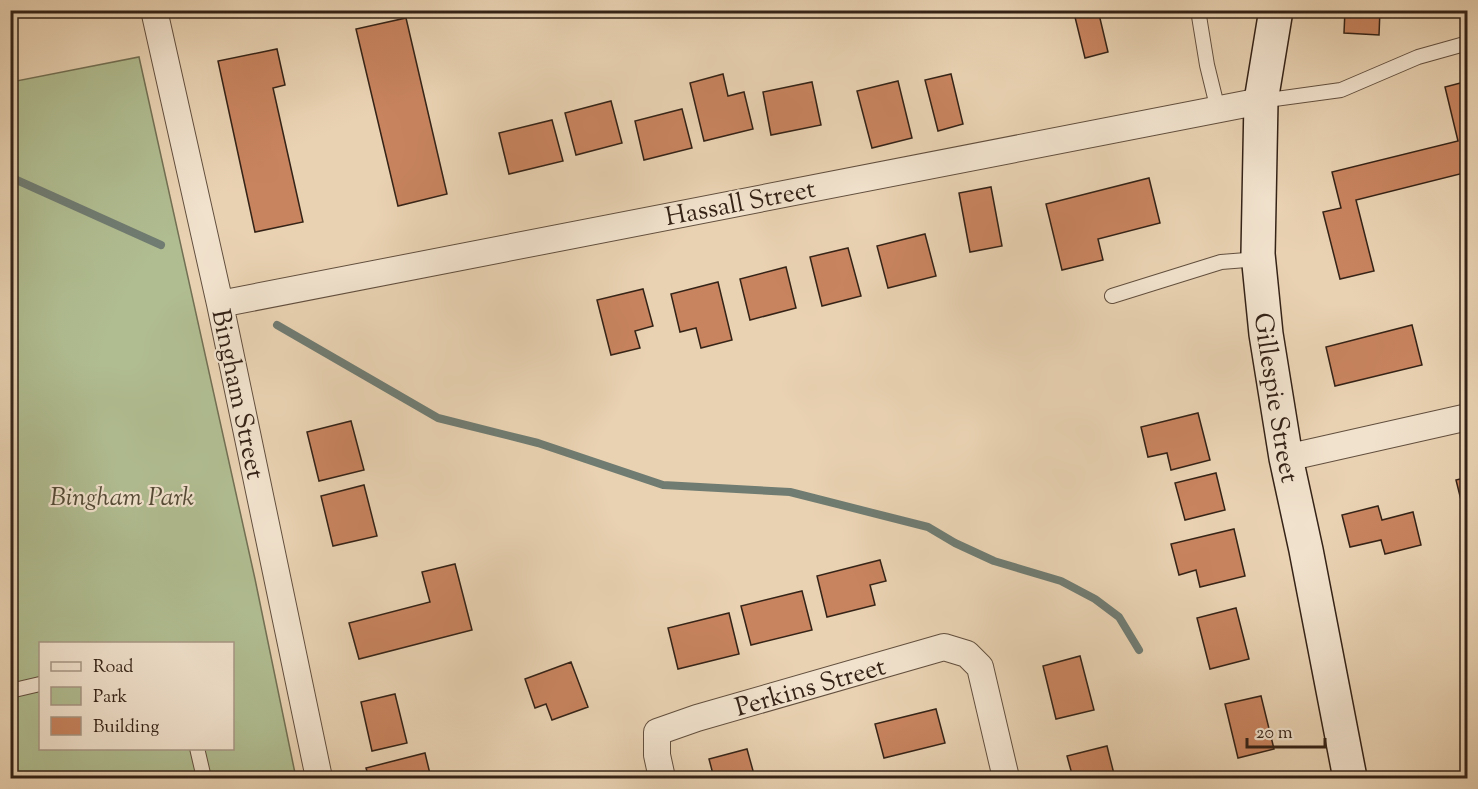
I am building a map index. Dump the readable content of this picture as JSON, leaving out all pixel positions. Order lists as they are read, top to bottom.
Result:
{
  "streets": {
    "street": [
      "Hassall Street",
      "Bingham Street",
      "Gillespie Street",
      "Perkins Street"
    ]
  },
  "crossings": [
    ["Hassall Street", "Bingham Street"],
    ["Hassall Street", "Gillespie Street"]
  ],
  "parks": ["Bingham Park"],
  "legend": ["Road", "Park", "Building"],
  "scale_bar": "20 m"
}
